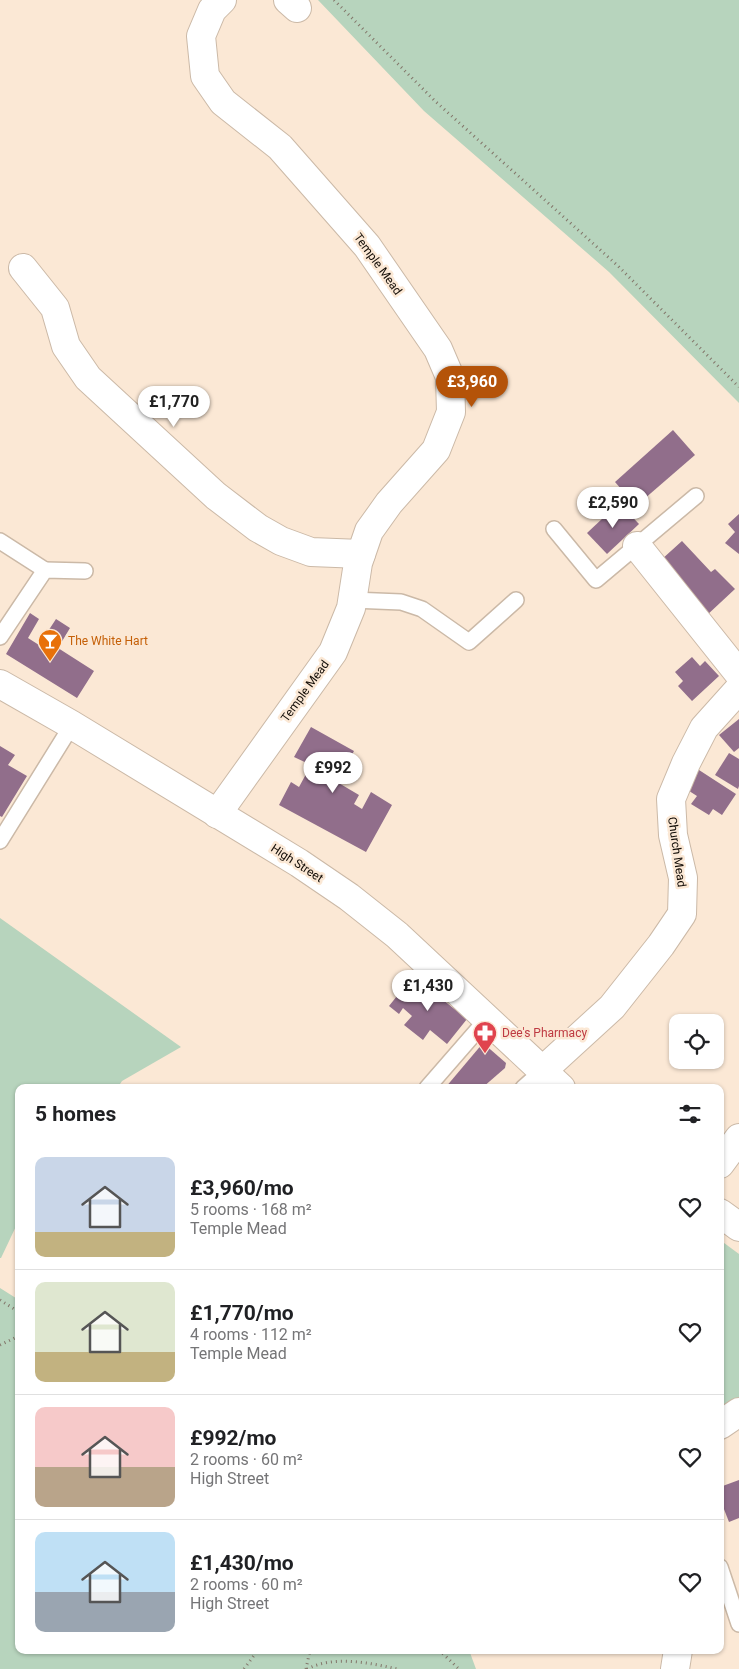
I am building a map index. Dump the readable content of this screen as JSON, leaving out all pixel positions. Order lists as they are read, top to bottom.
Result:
{
  "streets": {
    "street": ["Temple Mead", "Church Mead", "High Street"]
  },
  "crossings": [
    ["Temple Mead", "High Street"],
    ["Church Mead", "High Street"]
  ],
  "places": {
    "bar": ["The White Hart"],
    "pharmacy": ["Dee's Pharmacy"]
  },
  "page": {
    "price": [
      "£3,960",
      "£1,770",
      "£2,590",
      "£992",
      "£1,430"
    ],
    "heading": "5 homes",
    "list": [
      {
        "name": "£3,960/mo",
        "note": "5 rooms · 168 m² · Temple Mead"
      },
      {
        "name": "£1,770/mo",
        "note": "4 rooms · 112 m² · Temple Mead"
      },
      {
        "name": "£992/mo",
        "note": "2 rooms · 60 m² · High Street"
      },
      {
        "name": "£1,430/mo",
        "note": "2 rooms · 60 m² · High Street"
      }
    ]
  }
}
